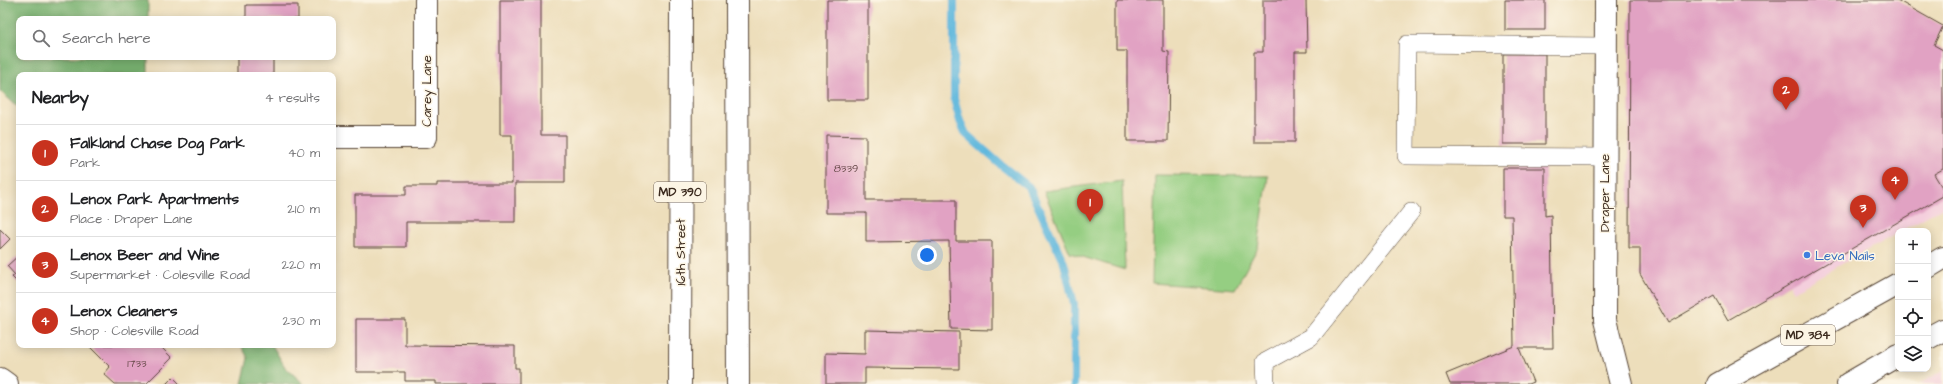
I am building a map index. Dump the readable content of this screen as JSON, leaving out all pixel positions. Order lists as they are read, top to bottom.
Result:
{
  "streets": {
    "main road": [
      "Carey Lane",
      "MD 390",
      "Draper Lane",
      "16th Street",
      "MD 384"
    ]
  },
  "places": ["Leva Nails"],
  "house_numbers": ["8339", "1733"],
  "page": {
    "search": "Search here",
    "heading": ["Nearby", "4 results"],
    "pins": [
      "2",
      "4",
      "1",
      "3"
    ],
    "list": [
      {
        "mark": "1",
        "name": "Falkland Chase Dog Park",
        "note": "Park",
        "value": "40 m"
      },
      {
        "mark": "2",
        "name": "Lenox Park Apartments",
        "note": "Place · Draper Lane",
        "value": "210 m"
      },
      {
        "mark": "3",
        "name": "Lenox Beer and Wine",
        "note": "Supermarket · Colesville Road",
        "value": "220 m"
      },
      {
        "mark": "4",
        "name": "Lenox Cleaners",
        "note": "Shop · Colesville Road",
        "value": "230 m"
      }
    ],
    "map_buttons": ["+", "−"]
  }
}
